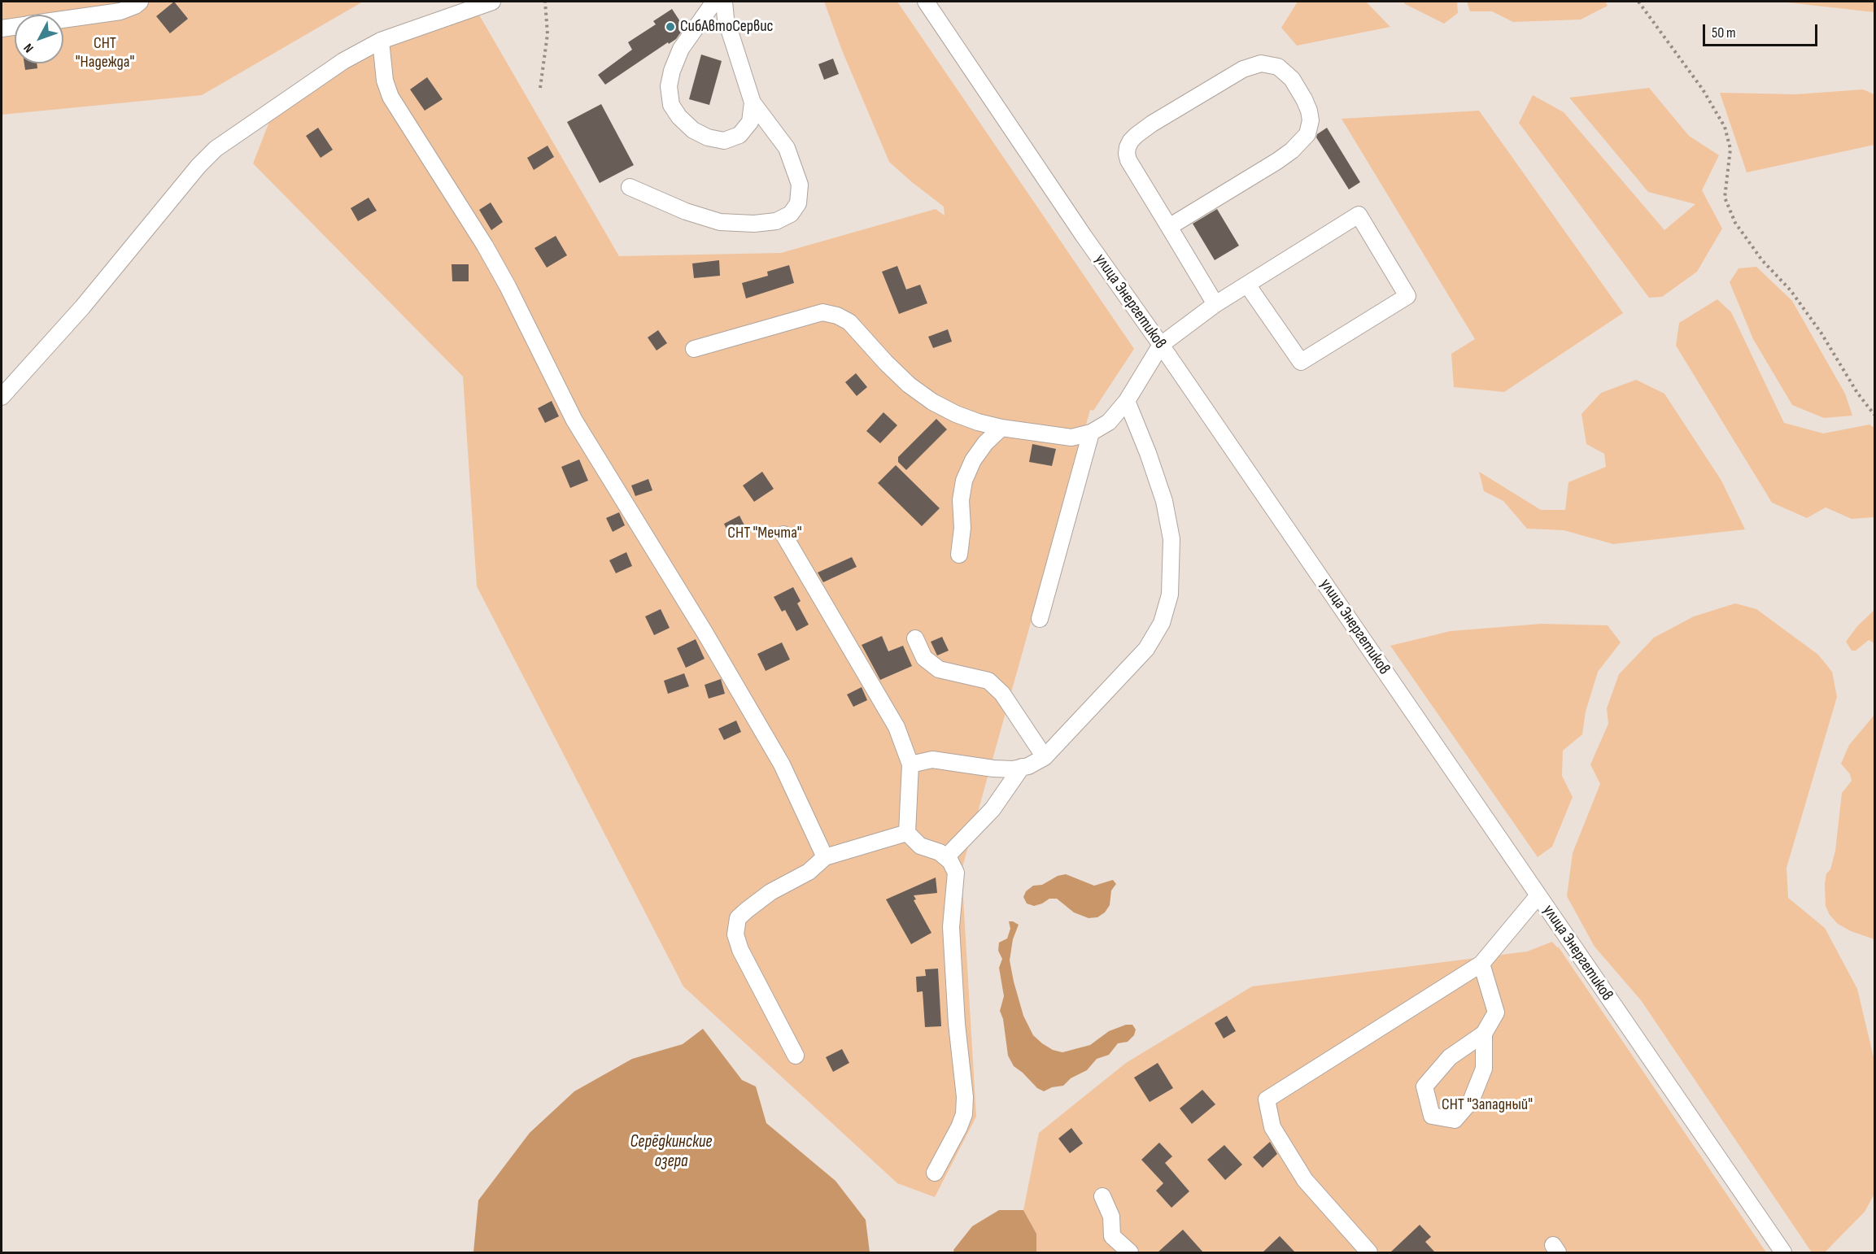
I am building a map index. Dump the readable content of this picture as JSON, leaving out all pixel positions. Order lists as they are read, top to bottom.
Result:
{
  "streets": {
    "street": ["улица Энергетиков"]
  },
  "water": ["Серёдкинские озера"],
  "parks": ["СНТ \"Надежда\"", "СНТ \"Мечта\"", "СНТ \"Западный\""],
  "places": ["СибАвтоСервис"],
  "scale_bar": "50 m",
  "north": "bottom left"
}
